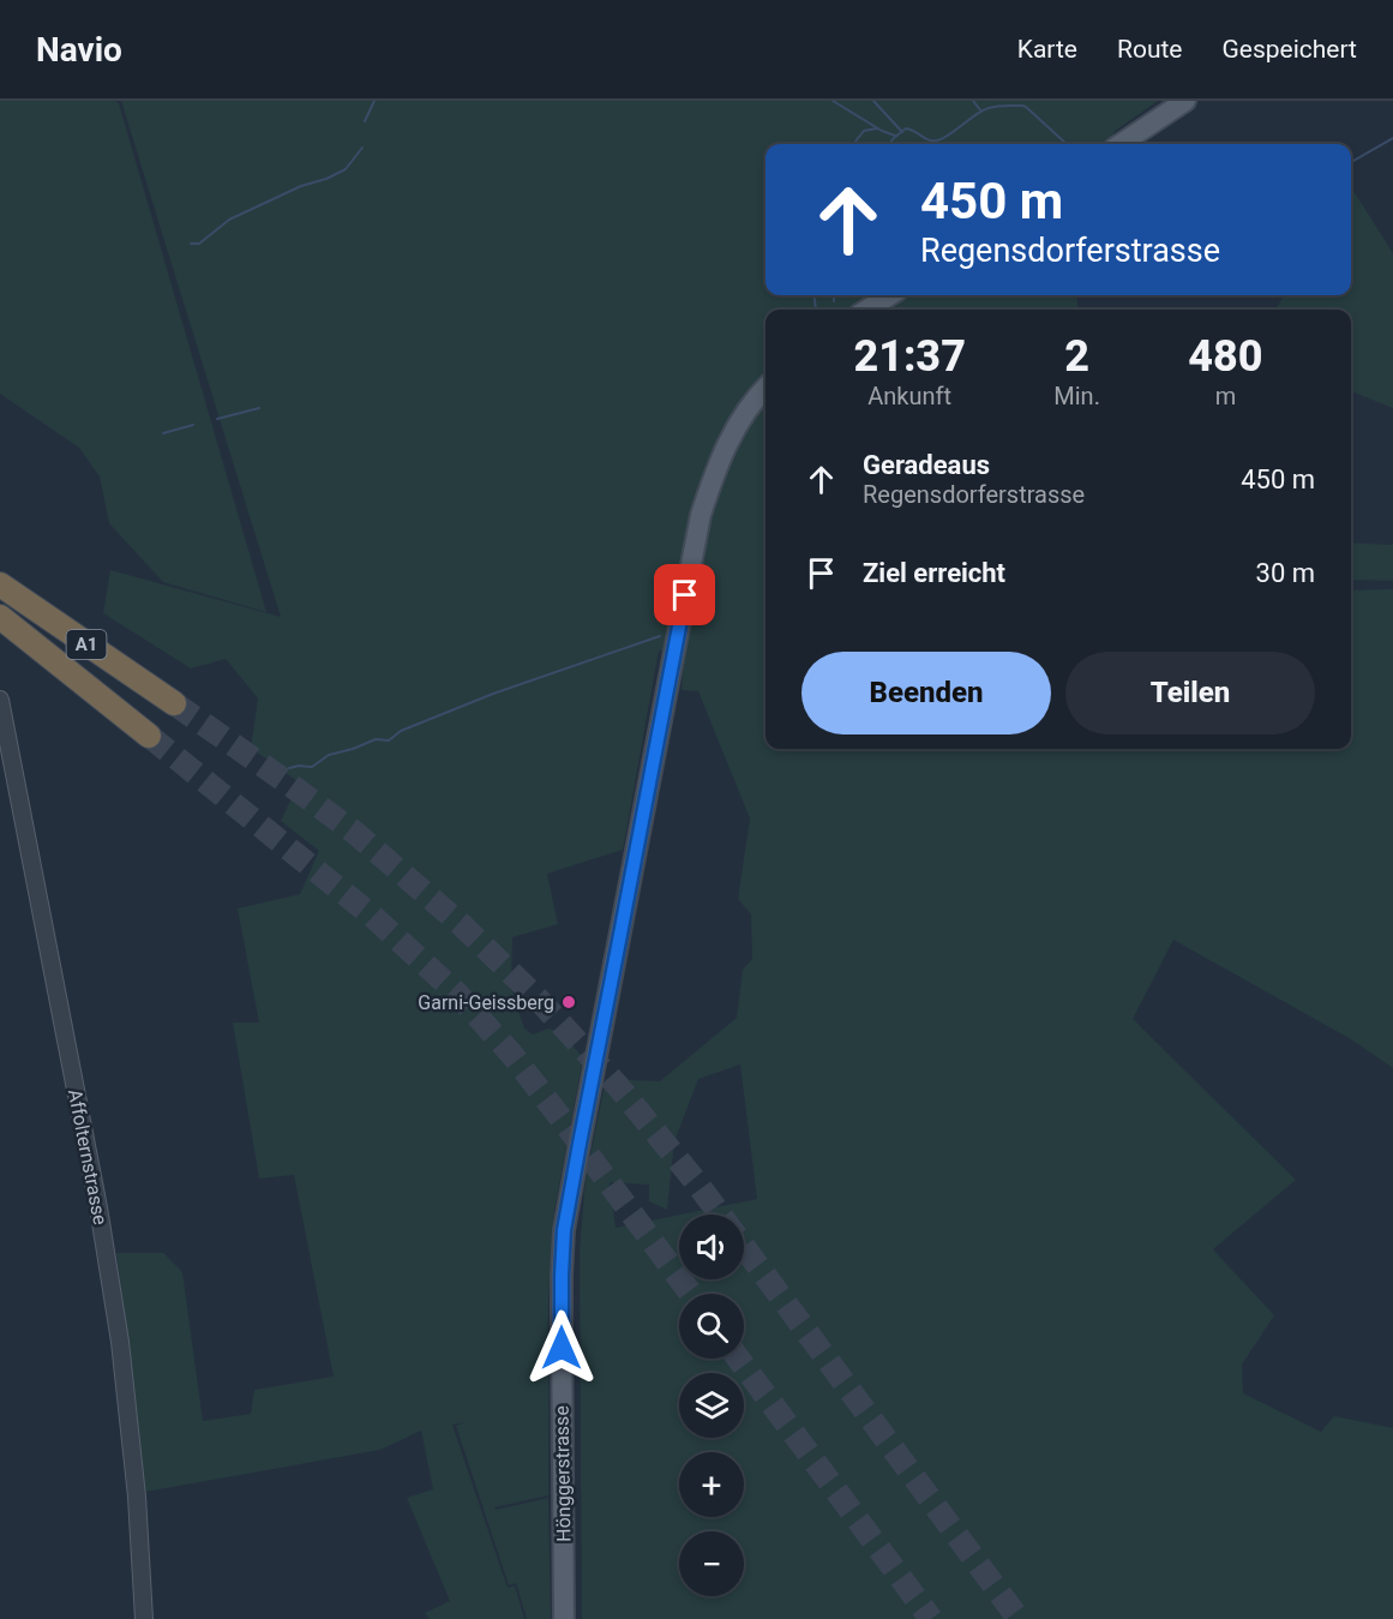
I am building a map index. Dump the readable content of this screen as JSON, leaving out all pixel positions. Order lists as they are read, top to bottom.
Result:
{
  "streets": {
    "highway": ["A1"],
    "main road": ["Hönggerstrasse"],
    "street": ["Affolternstrasse"]
  },
  "places": ["Garni-Geissberg"],
  "page": {
    "header": "Navio",
    "nav": ["Karte", "Route", "Gespeichert"],
    "turn": ["450 m", "Regensdorferstrasse"],
    "eta": [
      "21:37",
      "Ankunft",
      "2",
      "Min.",
      "480",
      "m"
    ],
    "list": [
      {
        "name": "Geradeaus",
        "note": "Regensdorferstrasse",
        "value": "450 m"
      },
      {
        "name": "Ziel erreicht",
        "value": "30 m"
      }
    ],
    "buttons": ["Beenden", "Teilen"],
    "map_buttons": ["+", "−"]
  }
}
